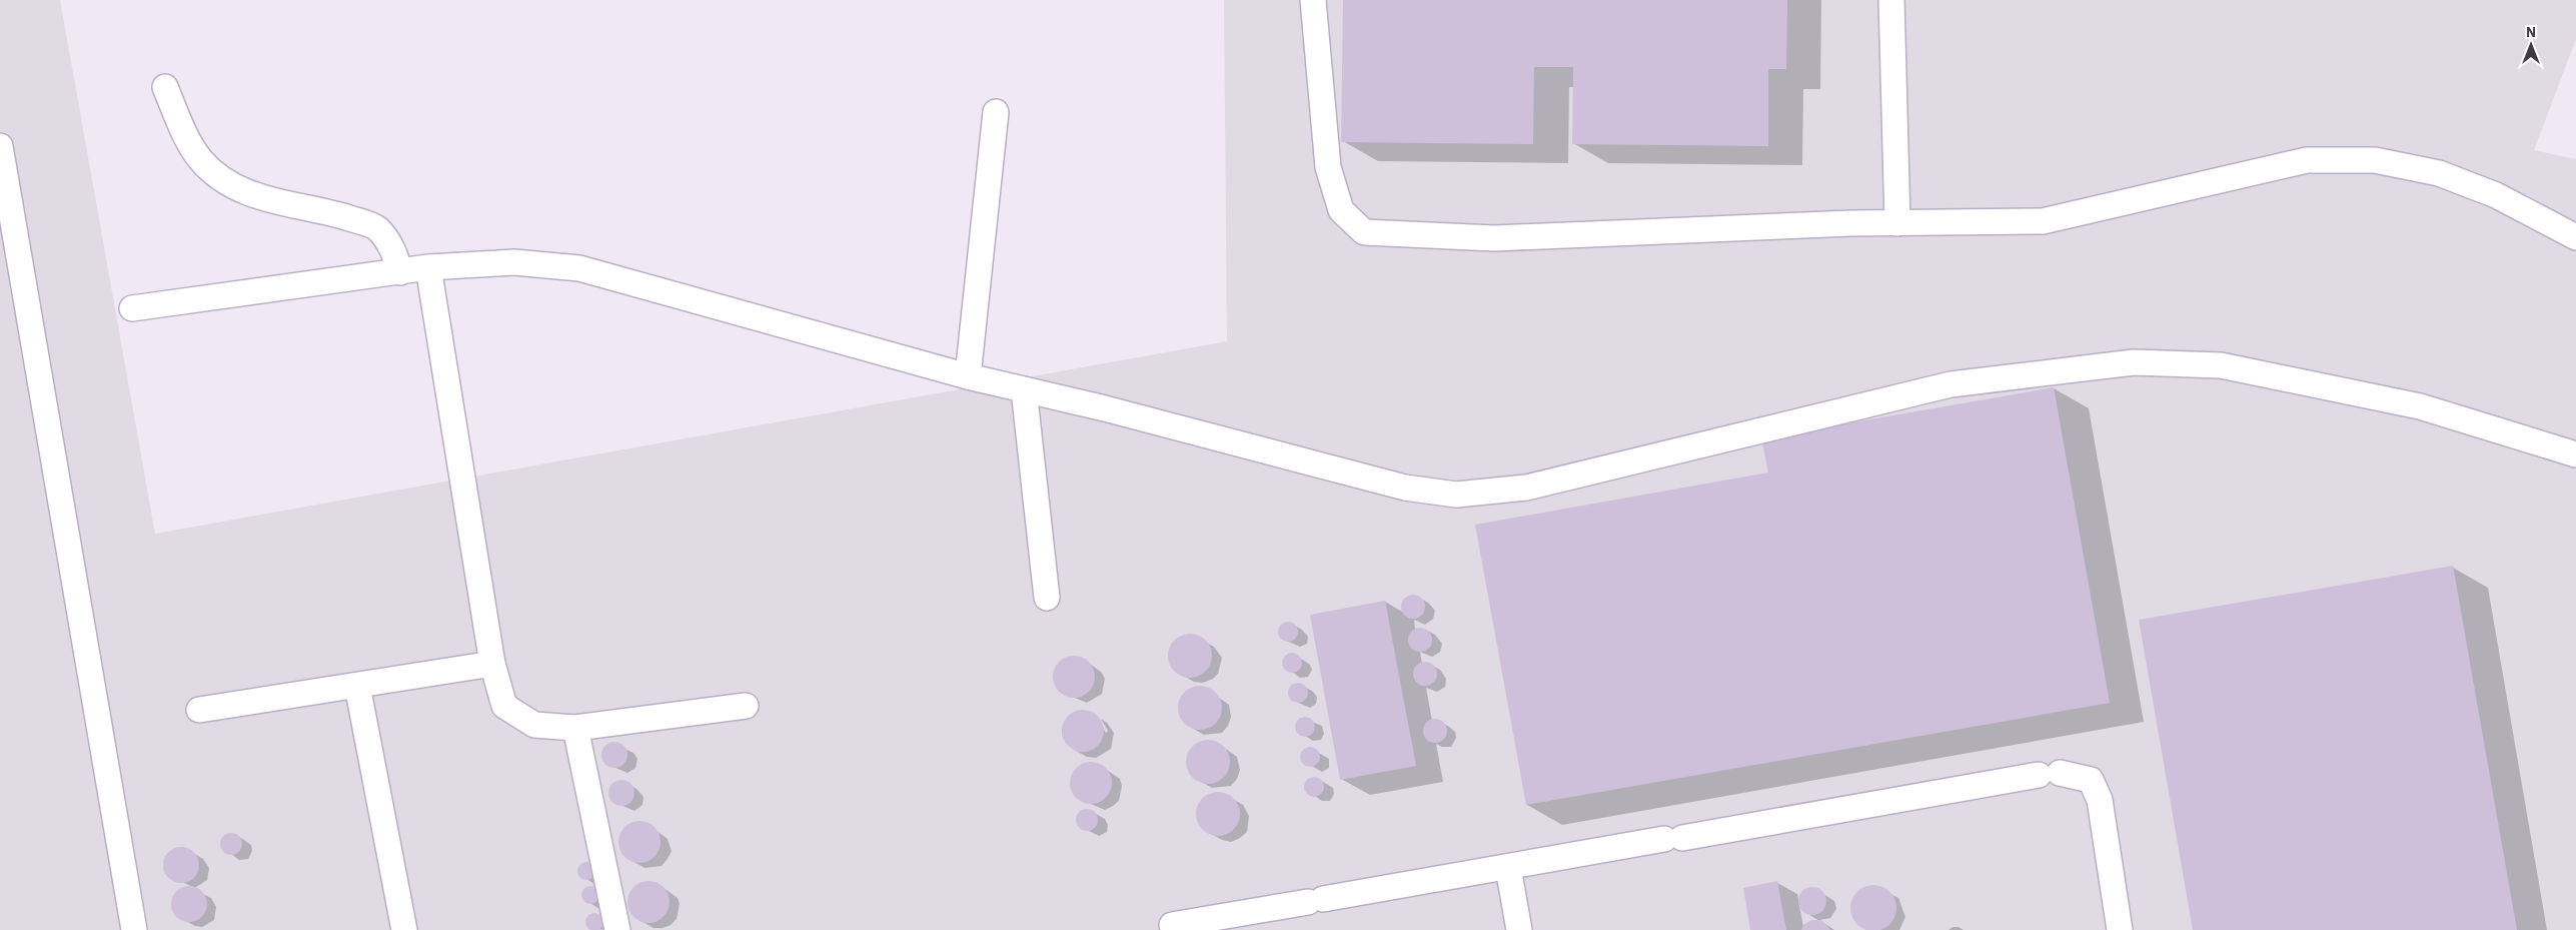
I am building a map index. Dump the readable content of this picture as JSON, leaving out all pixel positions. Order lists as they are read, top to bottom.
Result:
{
  "north": "top"
}
